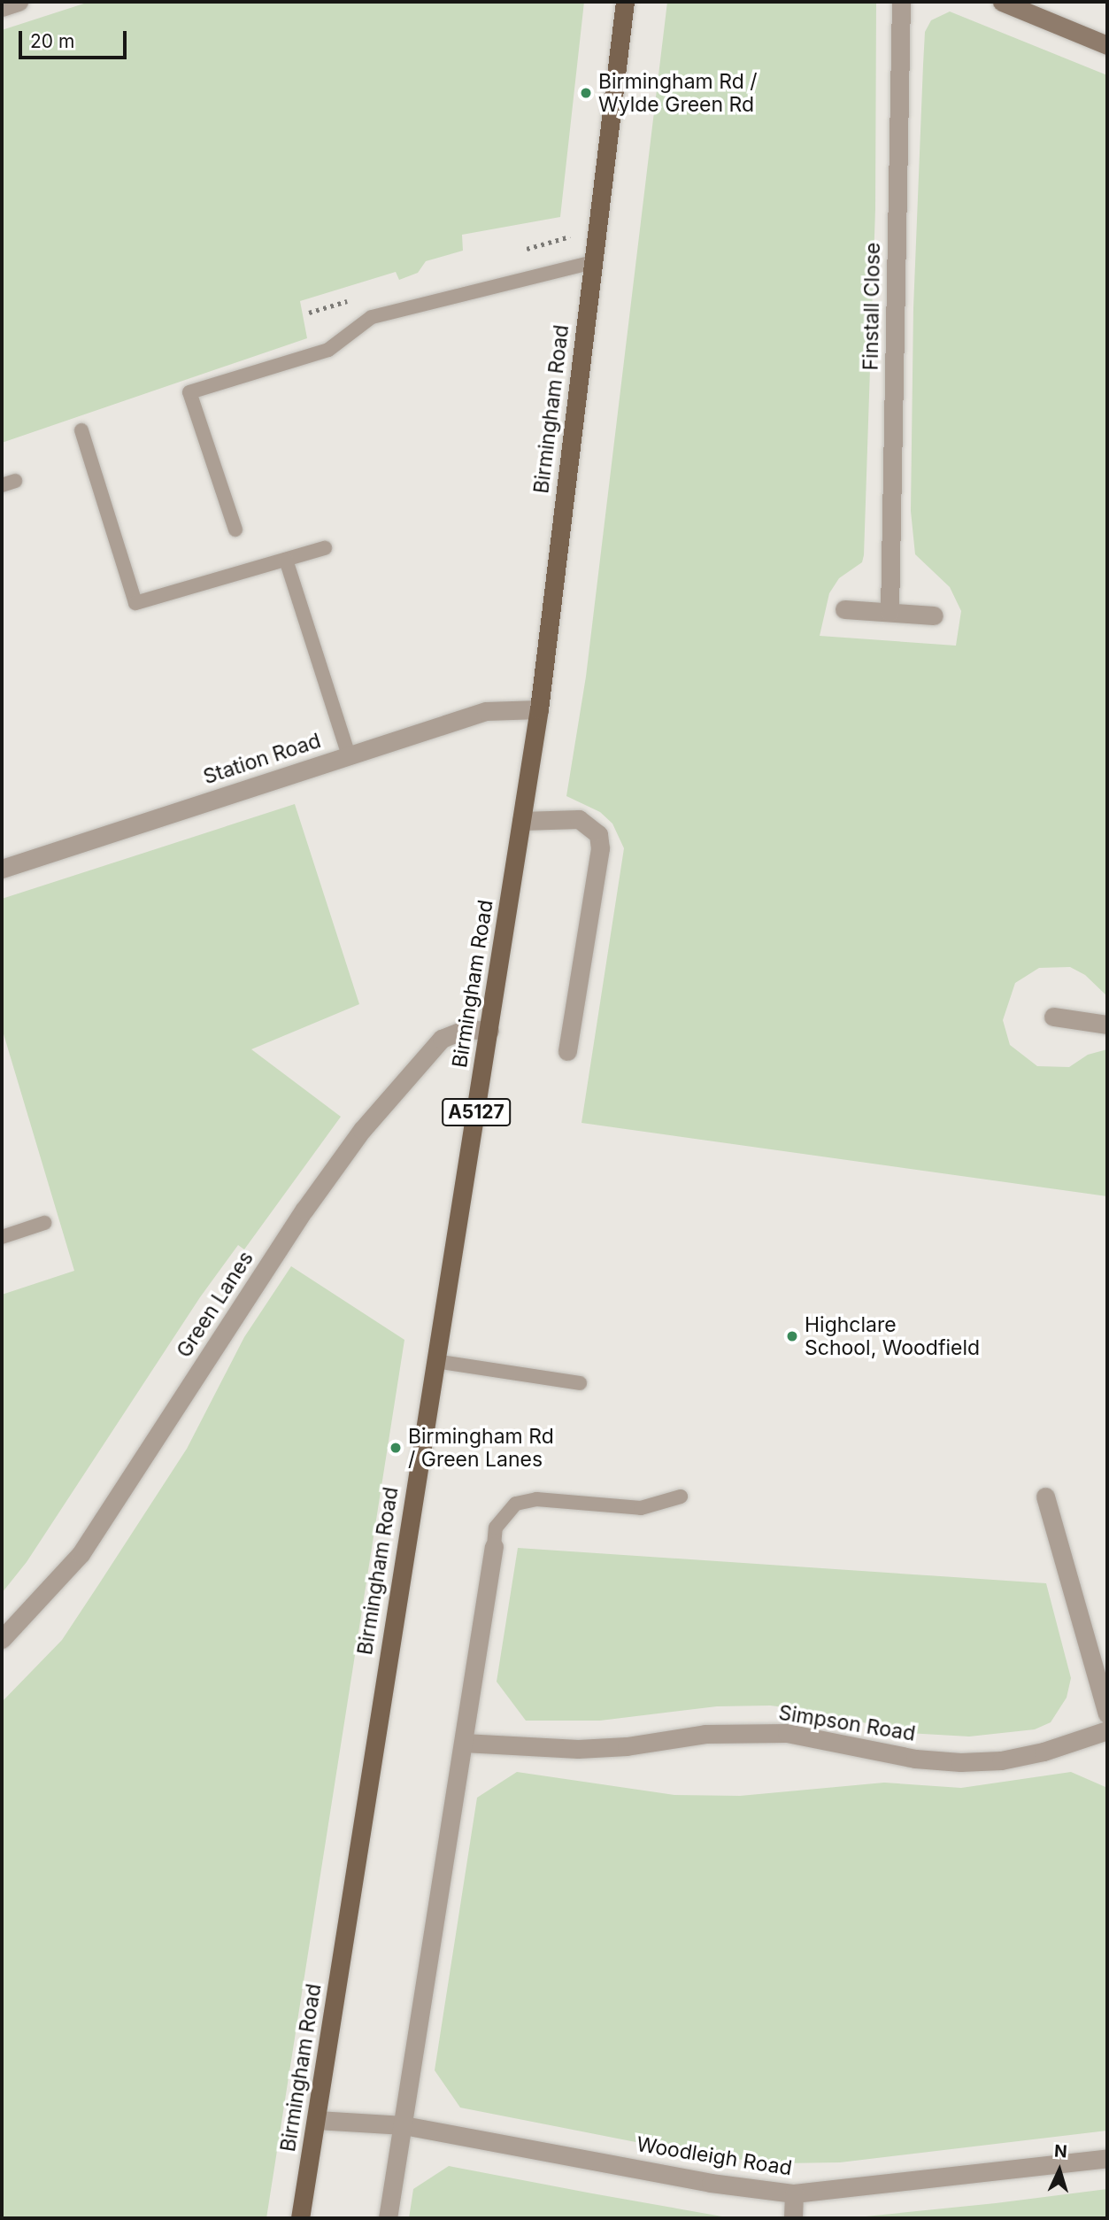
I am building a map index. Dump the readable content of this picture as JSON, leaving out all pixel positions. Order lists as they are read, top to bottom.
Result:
{
  "streets": {
    "main road": ["Birmingham Road", "A5127"],
    "street": [
      "Finstall Close",
      "Station Road",
      "Green Lanes",
      "Simpson Road",
      "Woodleigh Road"
    ]
  },
  "crossings": [
    ["Birmingham Road", "Station Road"],
    ["Birmingham Road", "Green Lanes"],
    ["Birmingham Road", "Woodleigh Road"]
  ],
  "places": ["Birmingham Rd / Wylde Green Rd", "Highclare School, Woodfield", "Birmingham Rd / Green Lanes"],
  "scale_bar": "20 m",
  "north": "top"
}
